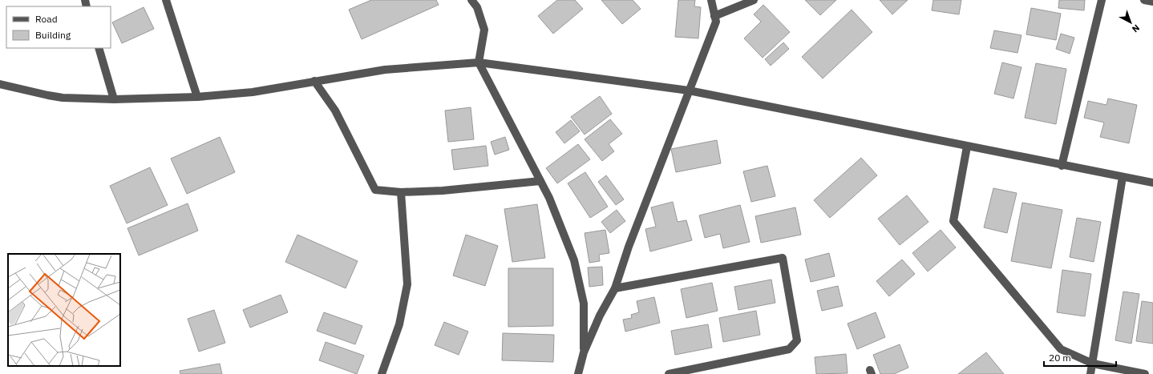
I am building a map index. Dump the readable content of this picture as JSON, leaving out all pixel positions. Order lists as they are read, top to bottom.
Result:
{
  "legend": ["Road", "Building"],
  "scale_bar": "20 m",
  "north": "bottom right"
}
